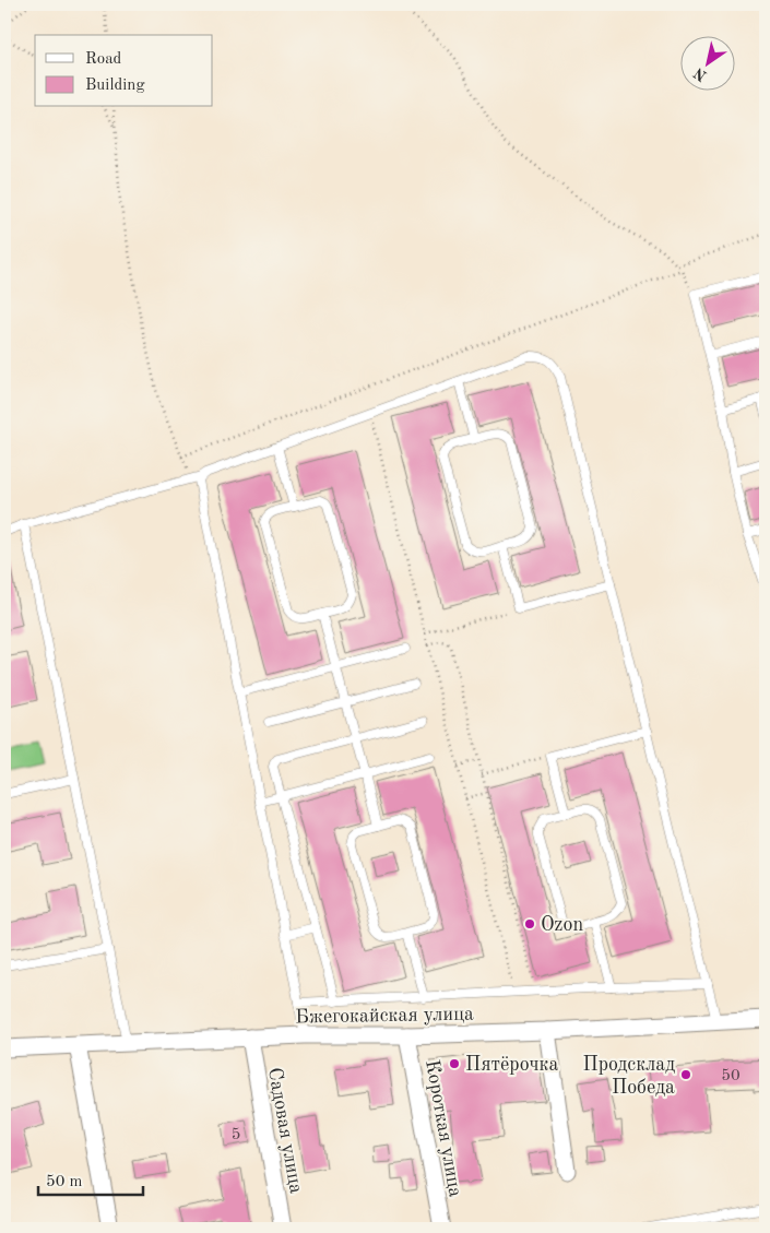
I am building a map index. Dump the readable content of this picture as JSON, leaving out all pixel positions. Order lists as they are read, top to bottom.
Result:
{
  "streets": {
    "street": ["Бжегокайская улица", "Короткая улица", "Садовая улица"]
  },
  "crossings": [
    ["Бжегокайская улица", "Короткая улица"],
    ["Бжегокайская улица", "Садовая улица"]
  ],
  "places": ["Ozon", "Пятёрочка", "Продсклад Победа"],
  "house_numbers": ["50", "5"],
  "legend": ["Road", "Building"],
  "scale_bar": "50 m",
  "north": "bottom left"
}
